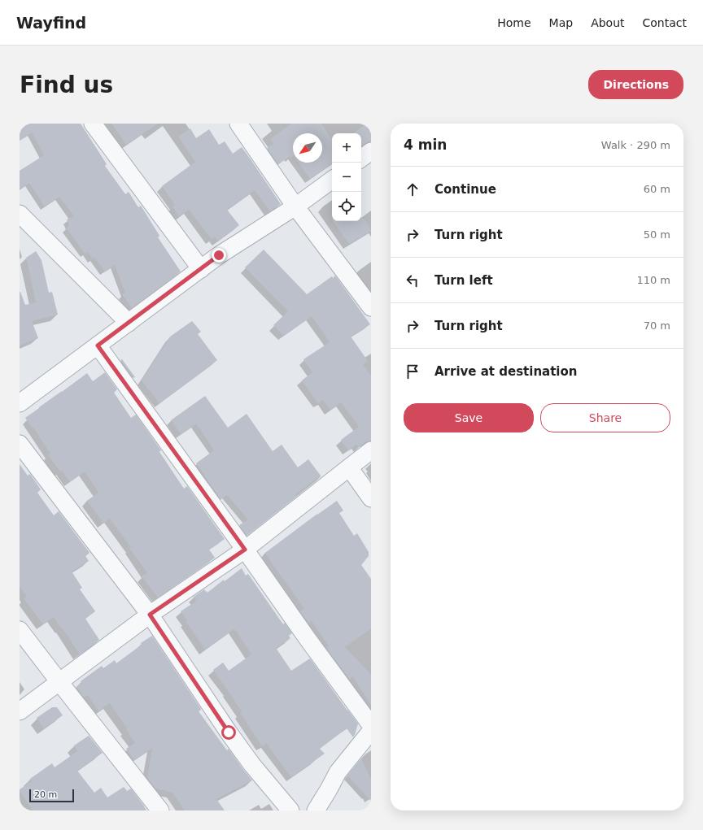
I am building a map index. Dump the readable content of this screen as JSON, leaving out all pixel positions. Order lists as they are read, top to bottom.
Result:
{
  "scale_bar": "20 m",
  "north": "bottom left",
  "page": {
    "header": "Wayfind",
    "nav": [
      "Home",
      "Map",
      "About",
      "Contact"
    ],
    "buttons": [
      "Directions",
      ["Save", "Share"]
    ],
    "title": "Find us",
    "heading": ["4 min", "Walk · 290 m"],
    "map_buttons": ["+", "−"],
    "list": [
      ["Continue", "60 m"],
      ["Turn right", "50 m"],
      ["Turn left", "110 m"],
      ["Turn right", "70 m"],
      "Arrive at destination"
    ],
    "scale": "20 m"
  }
}
